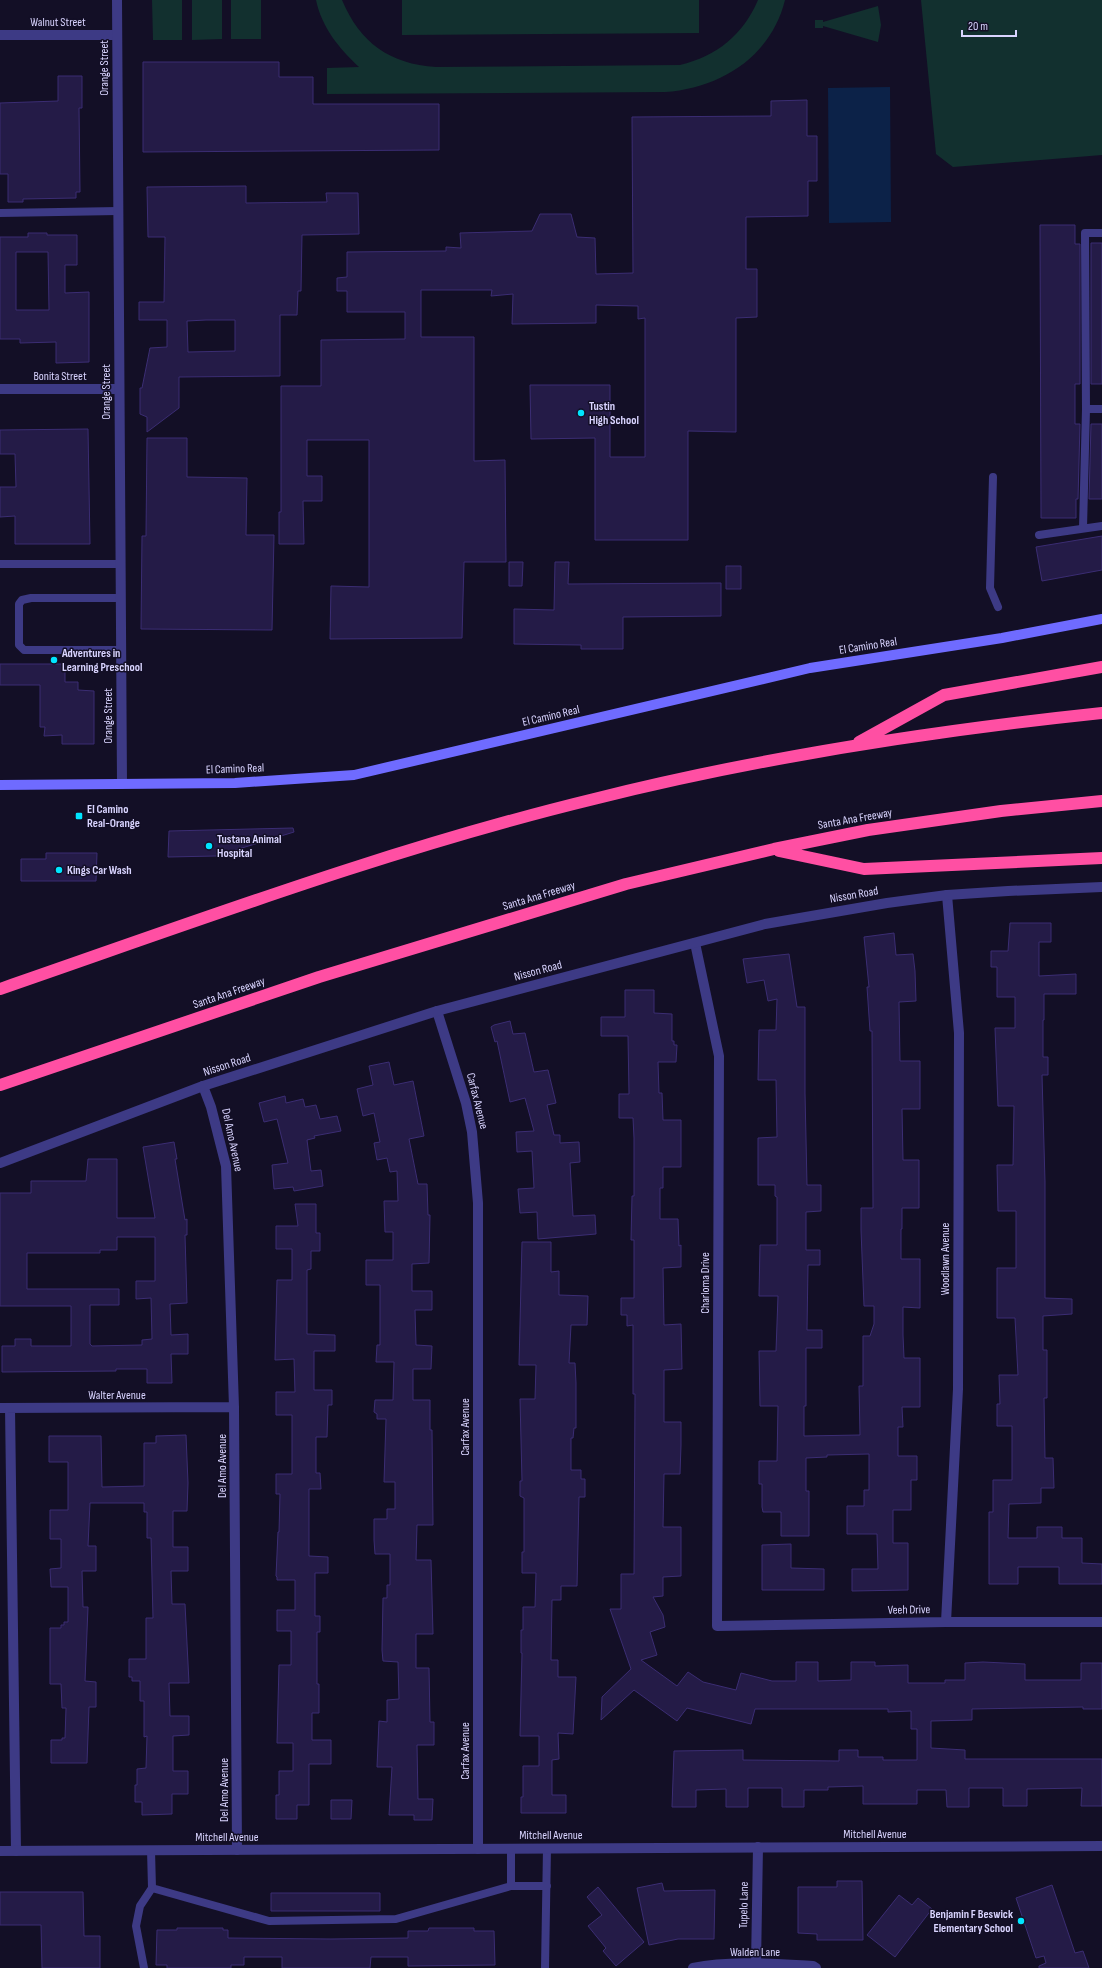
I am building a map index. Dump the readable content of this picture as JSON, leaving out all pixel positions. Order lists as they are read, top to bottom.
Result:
{
  "streets": {
    "highway": ["Santa Ana Freeway"],
    "main road": ["El Camino Real"],
    "street": [
      "Walnut Street",
      "Orange Street",
      "Bonita Street",
      "Nisson Road",
      "Carfax Avenue",
      "Del Amo Avenue",
      "Woodlawn Avenue",
      "Charloma Drive",
      "Walter Avenue",
      "Veeh Drive",
      "Mitchell Avenue",
      "Tupelo Lane",
      "Walden Lane"
    ]
  },
  "crossings": [
    ["Walnut Street", "Orange Street"],
    ["Orange Street", "Bonita Street"],
    ["Orange Street", "El Camino Real"],
    ["Nisson Road", "Carfax Avenue"],
    ["Nisson Road", "Del Amo Avenue"],
    ["Nisson Road", "Woodlawn Avenue"],
    ["Nisson Road", "Charloma Drive"],
    ["Carfax Avenue", "Mitchell Avenue"],
    ["Del Amo Avenue", "Walter Avenue"],
    ["Del Amo Avenue", "Mitchell Avenue"],
    ["Woodlawn Avenue", "Veeh Drive"],
    ["Charloma Drive", "Veeh Drive"],
    ["Mitchell Avenue", "Tupelo Lane"],
    ["Tupelo Lane", "Walden Lane"]
  ],
  "places": {
    "other": [
      "Tustin High School",
      "Adventures in Learning Preschool",
      "Tustana Animal Hospital",
      "Kings Car Wash",
      "Benjamin F Beswick Elementary School"
    ],
    "transit": ["El Camino Real-Orange"]
  },
  "scale_bar": "20 m"
}
